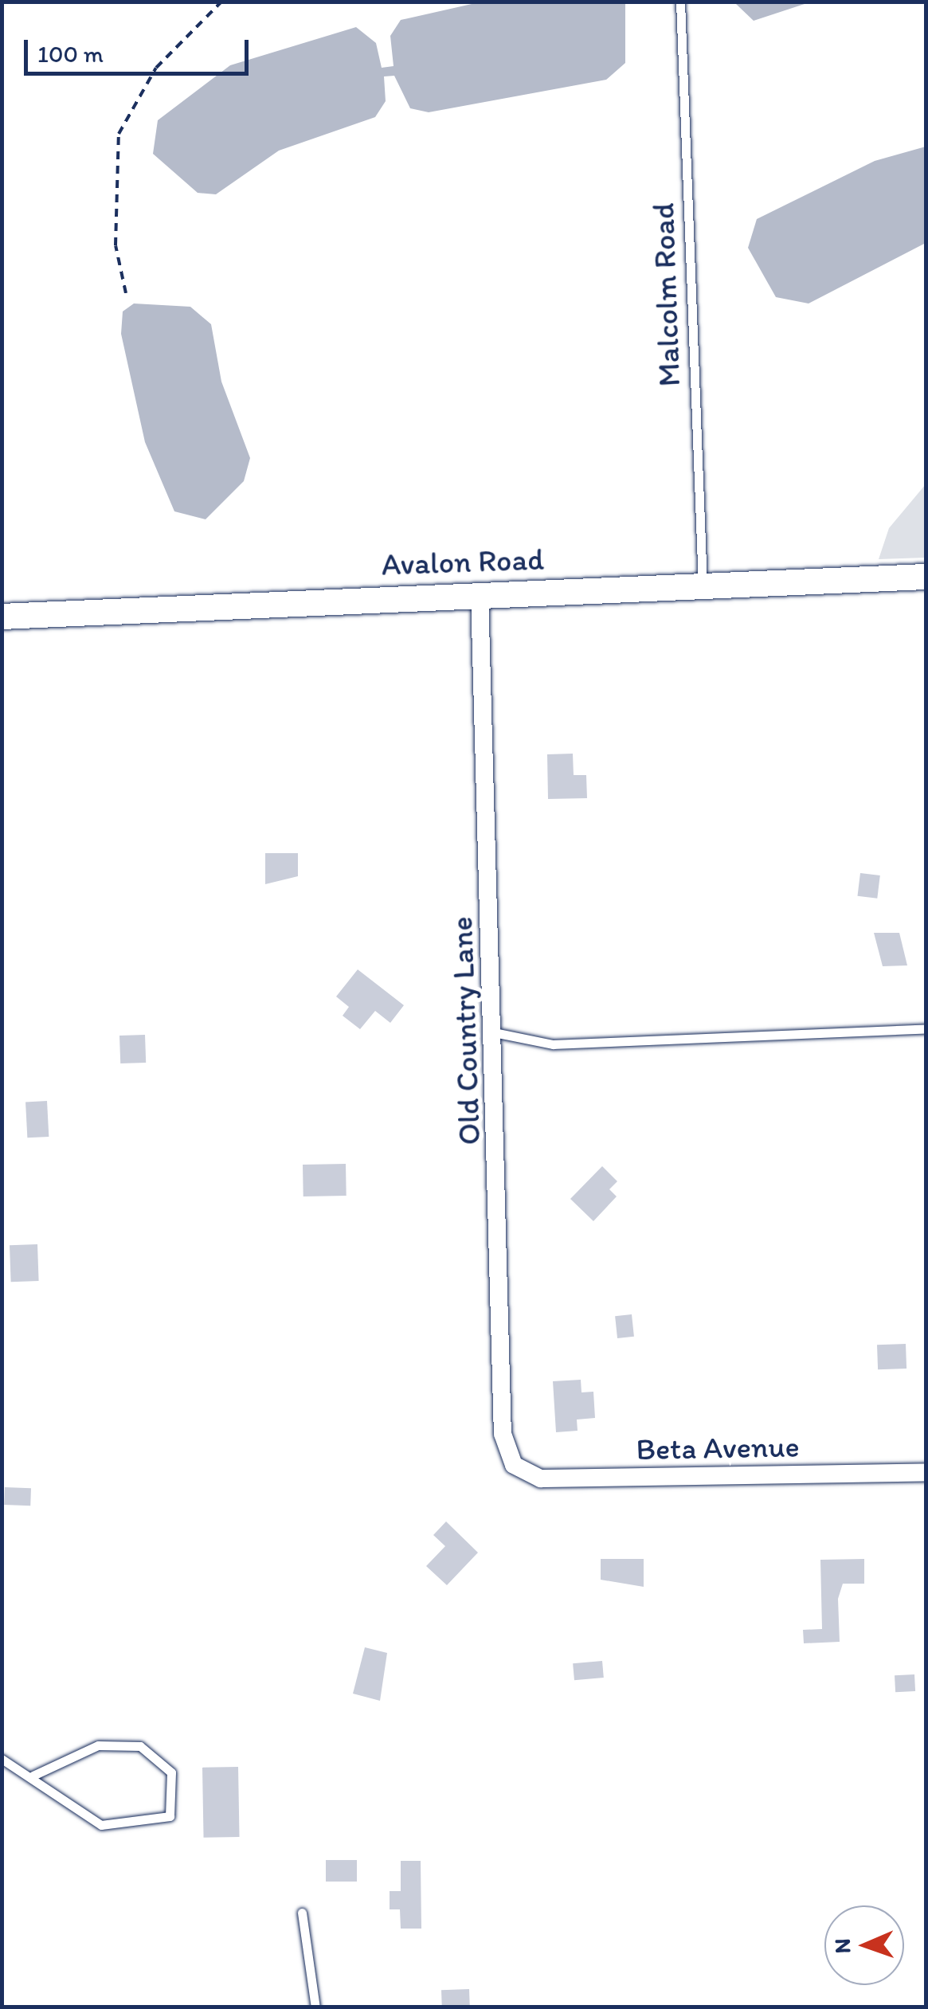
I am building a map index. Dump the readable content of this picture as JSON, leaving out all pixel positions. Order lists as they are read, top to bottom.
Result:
{
  "streets": {
    "main road": ["Avalon Road"],
    "street": ["Old Country Lane", "Beta Avenue"],
    "lane": ["Malcolm Road"]
  },
  "crossings": [
    ["Malcolm Road", "Avalon Road"],
    ["Avalon Road", "Old Country Lane"],
    ["Old Country Lane", "Beta Avenue"]
  ],
  "scale_bar": "100 m",
  "north": "left"
}
